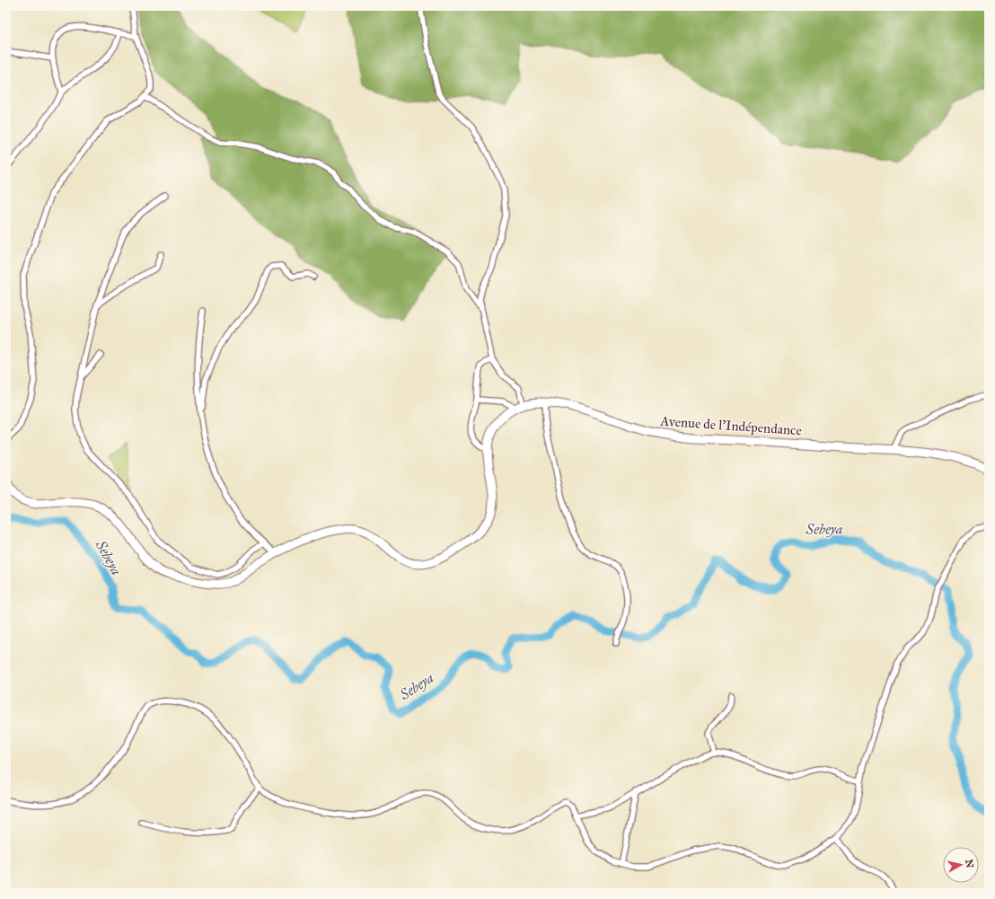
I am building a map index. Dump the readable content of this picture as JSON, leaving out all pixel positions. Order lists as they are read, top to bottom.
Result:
{
  "streets": {
    "highway": ["Avenue de l'Indépendance"]
  },
  "water": ["Sebeya"],
  "north": "right"
}
